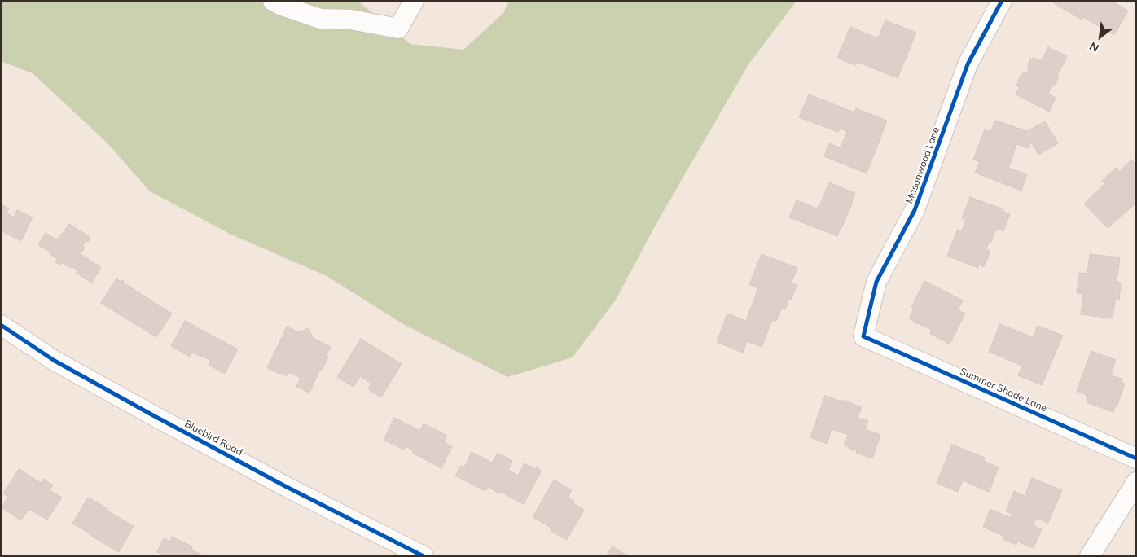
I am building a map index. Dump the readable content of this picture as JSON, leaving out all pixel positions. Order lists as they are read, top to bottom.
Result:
{
  "streets": {
    "street": ["Masonwood Lane", "Summer Shade Lane", "Bluebird Road"]
  },
  "crossings": [
    ["Masonwood Lane", "Summer Shade Lane"]
  ],
  "north": "bottom left"
}
